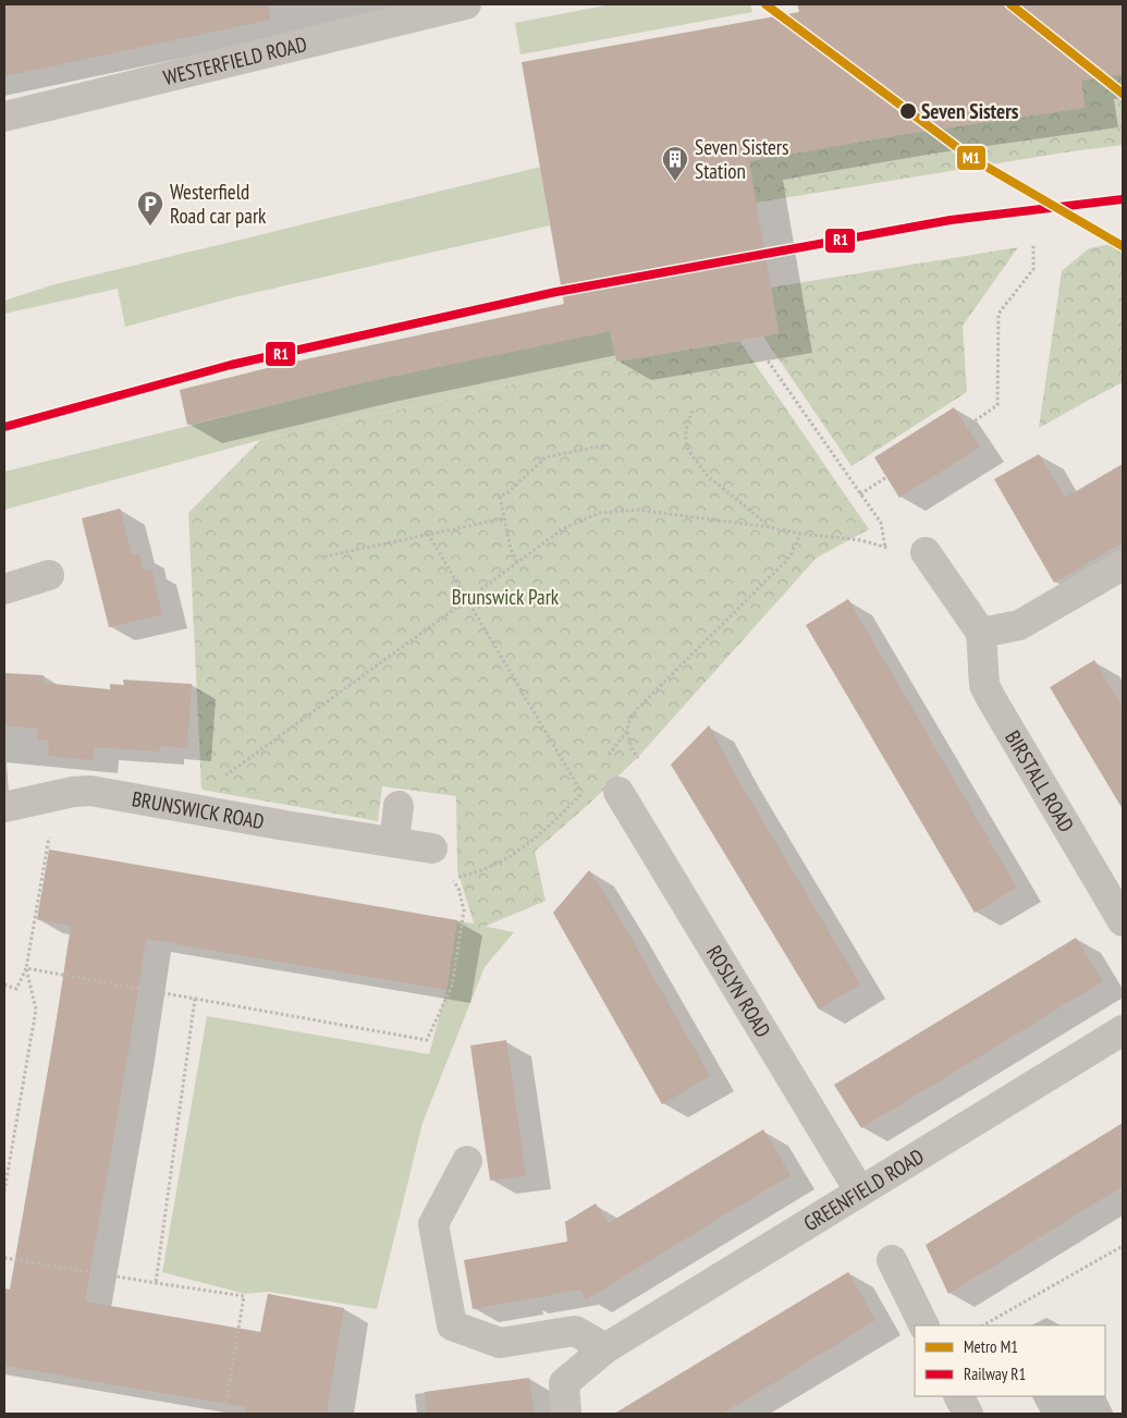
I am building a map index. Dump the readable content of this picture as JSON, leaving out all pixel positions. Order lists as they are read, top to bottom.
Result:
{
  "streets": {
    "street": [
      "WESTERFIELD ROAD",
      "BIRSTALL ROAD",
      "BRUNSWICK ROAD",
      "ROSLYN ROAD",
      "GREENFIELD ROAD"
    ]
  },
  "crossings": [
    ["ROSLYN ROAD", "GREENFIELD ROAD"]
  ],
  "parks": ["Brunswick Park"],
  "places": {
    "other": ["Seven Sisters"],
    "building": ["Seven Sisters Station"],
    "parking": ["Westerfield Road car park"]
  },
  "lines": ["metro line M1", "rail line R1"],
  "legend": ["Metro M1", "Railway R1"]
}
